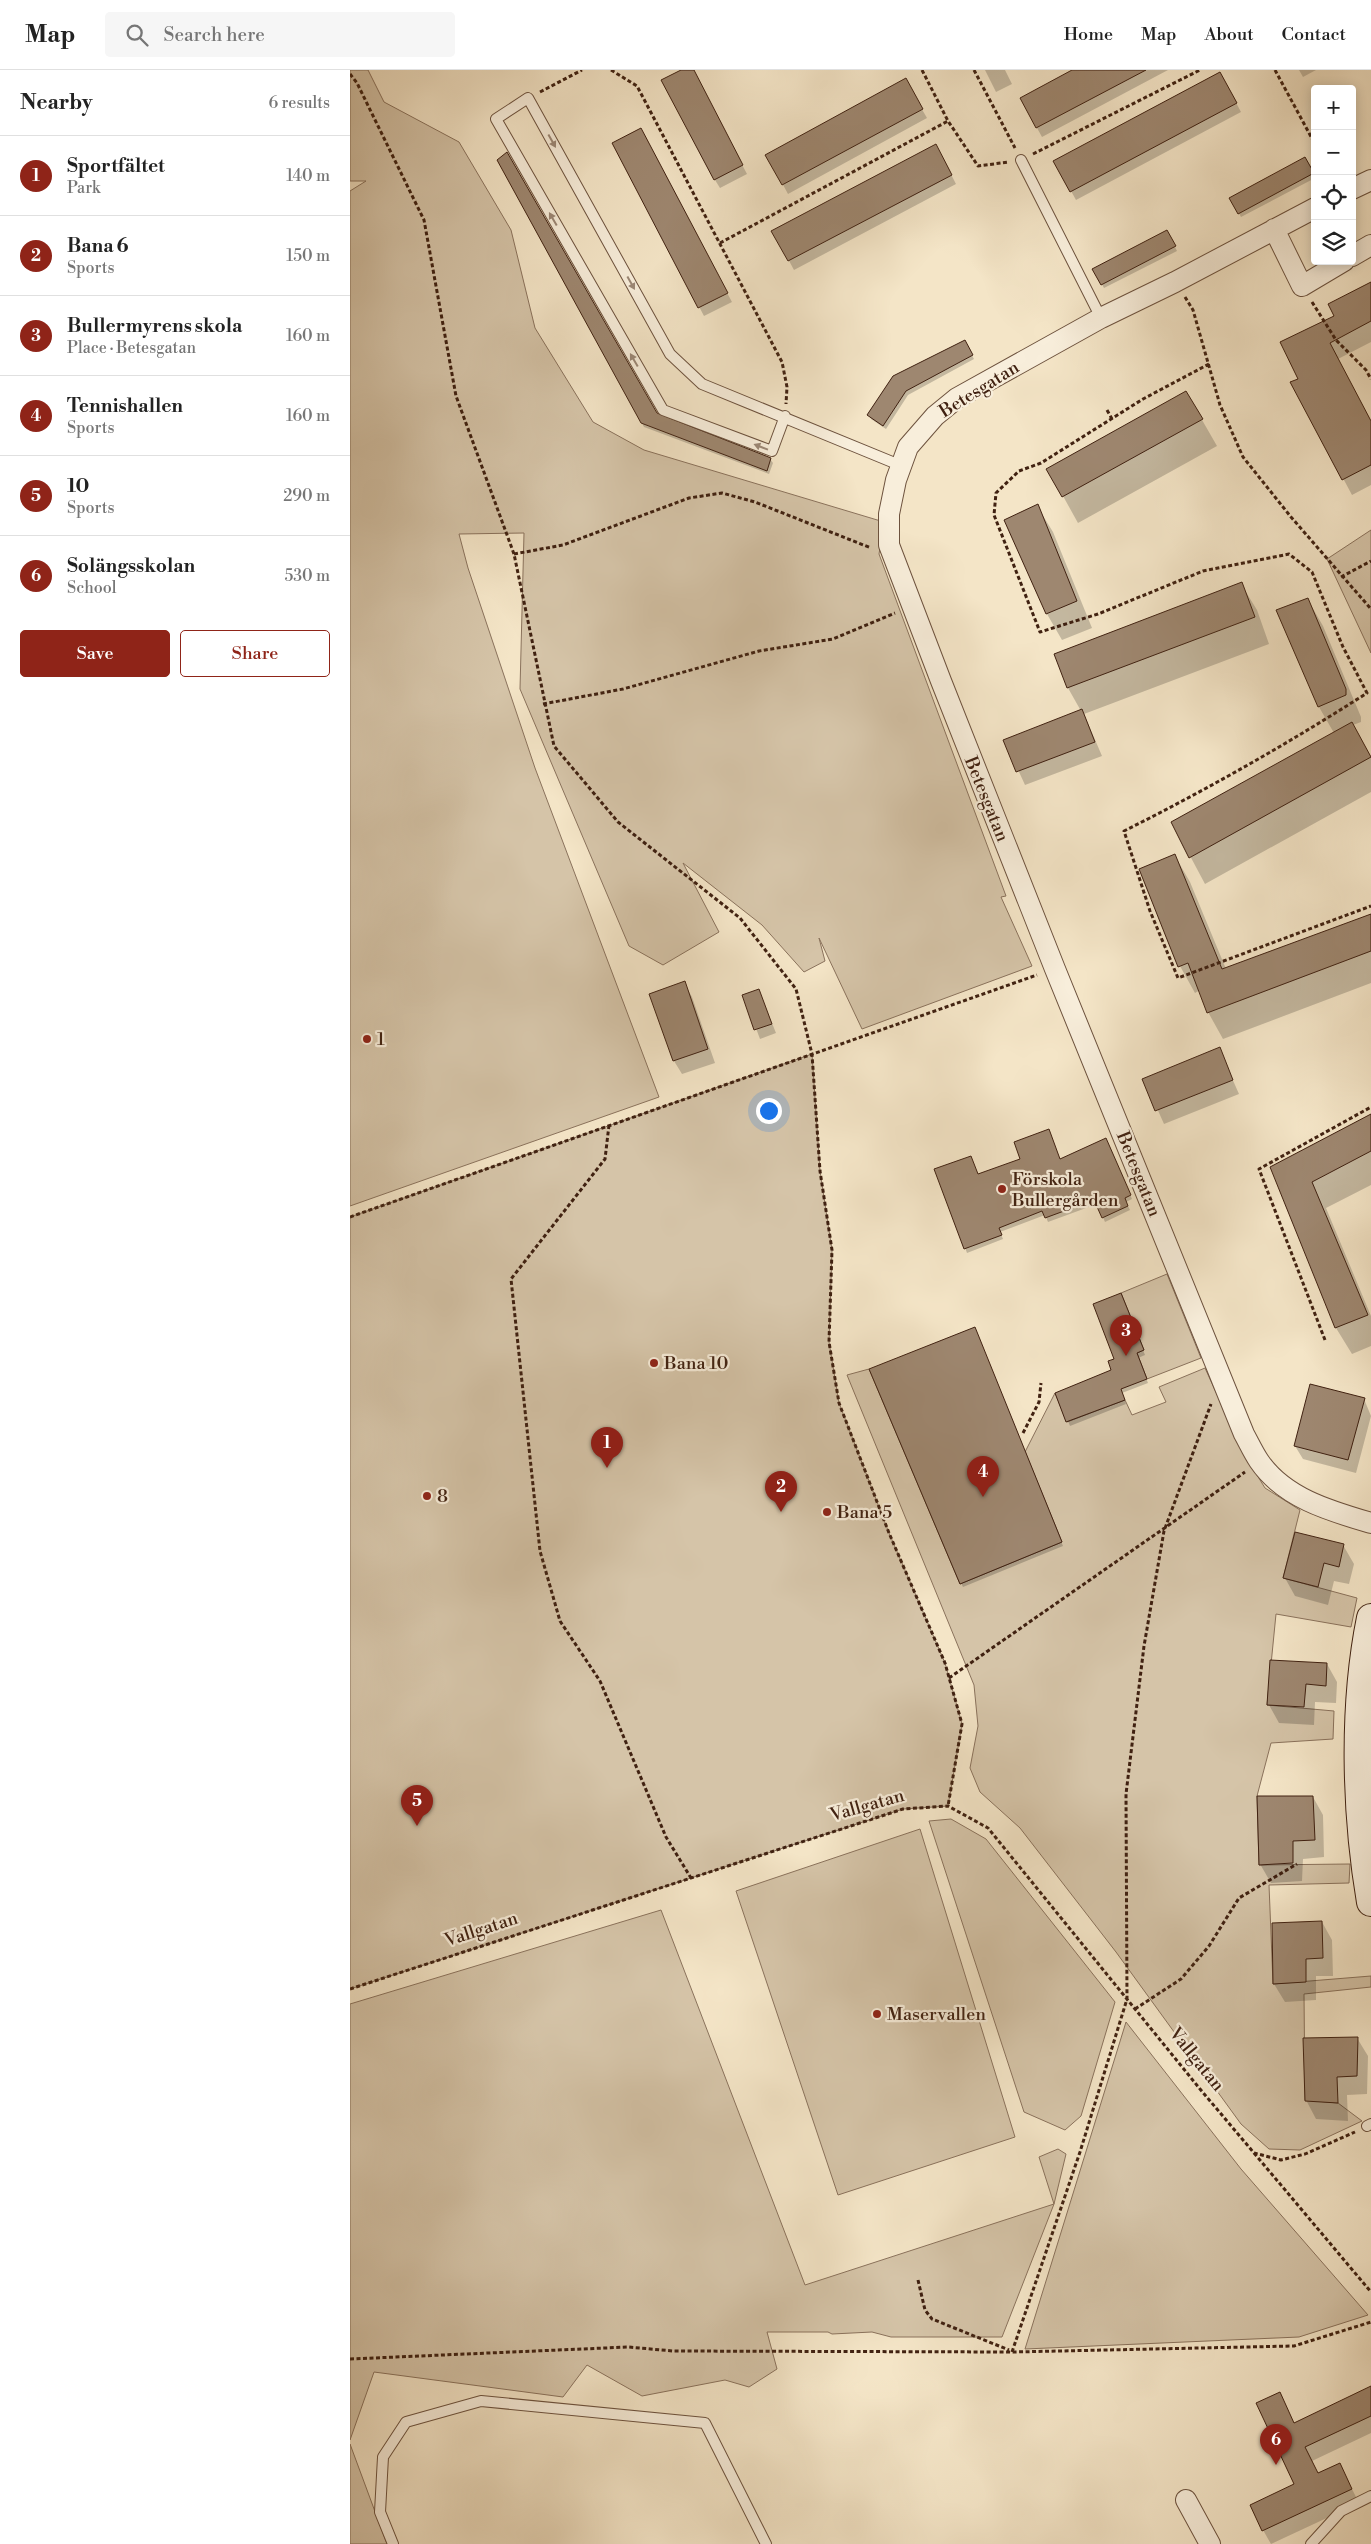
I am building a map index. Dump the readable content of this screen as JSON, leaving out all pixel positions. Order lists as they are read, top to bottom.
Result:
{
  "streets": {
    "street": ["Betesgatan"],
    "path": ["Vallgatan"]
  },
  "places": [
    "1",
    "Förskola Bullergården",
    "Bana 10",
    "8",
    "Bana 5",
    "Maservallen"
  ],
  "page": {
    "header": "Map",
    "search": "Search here",
    "nav": [
      "Home",
      "Map",
      "About",
      "Contact"
    ],
    "heading": ["Nearby", "6 results"],
    "map_buttons": ["+", "−"],
    "list": [
      {
        "mark": "1",
        "name": "Sportfältet",
        "note": "Park",
        "value": "140 m"
      },
      {
        "mark": "2",
        "name": "Bana 6",
        "note": "Sports",
        "value": "150 m"
      },
      {
        "mark": "3",
        "name": "Bullermyrens skola",
        "note": "Place · Betesgatan",
        "value": "160 m"
      },
      {
        "mark": "4",
        "name": "Tennishallen",
        "note": "Sports",
        "value": "160 m"
      },
      {
        "mark": "5",
        "name": "10",
        "note": "Sports",
        "value": "290 m"
      },
      {
        "mark": "6",
        "name": "Solängsskolan",
        "note": "School",
        "value": "530 m"
      }
    ],
    "buttons": ["Save", "Share"],
    "pins": [
      "3",
      "1",
      "4",
      "2",
      "5",
      "6"
    ]
  }
}
